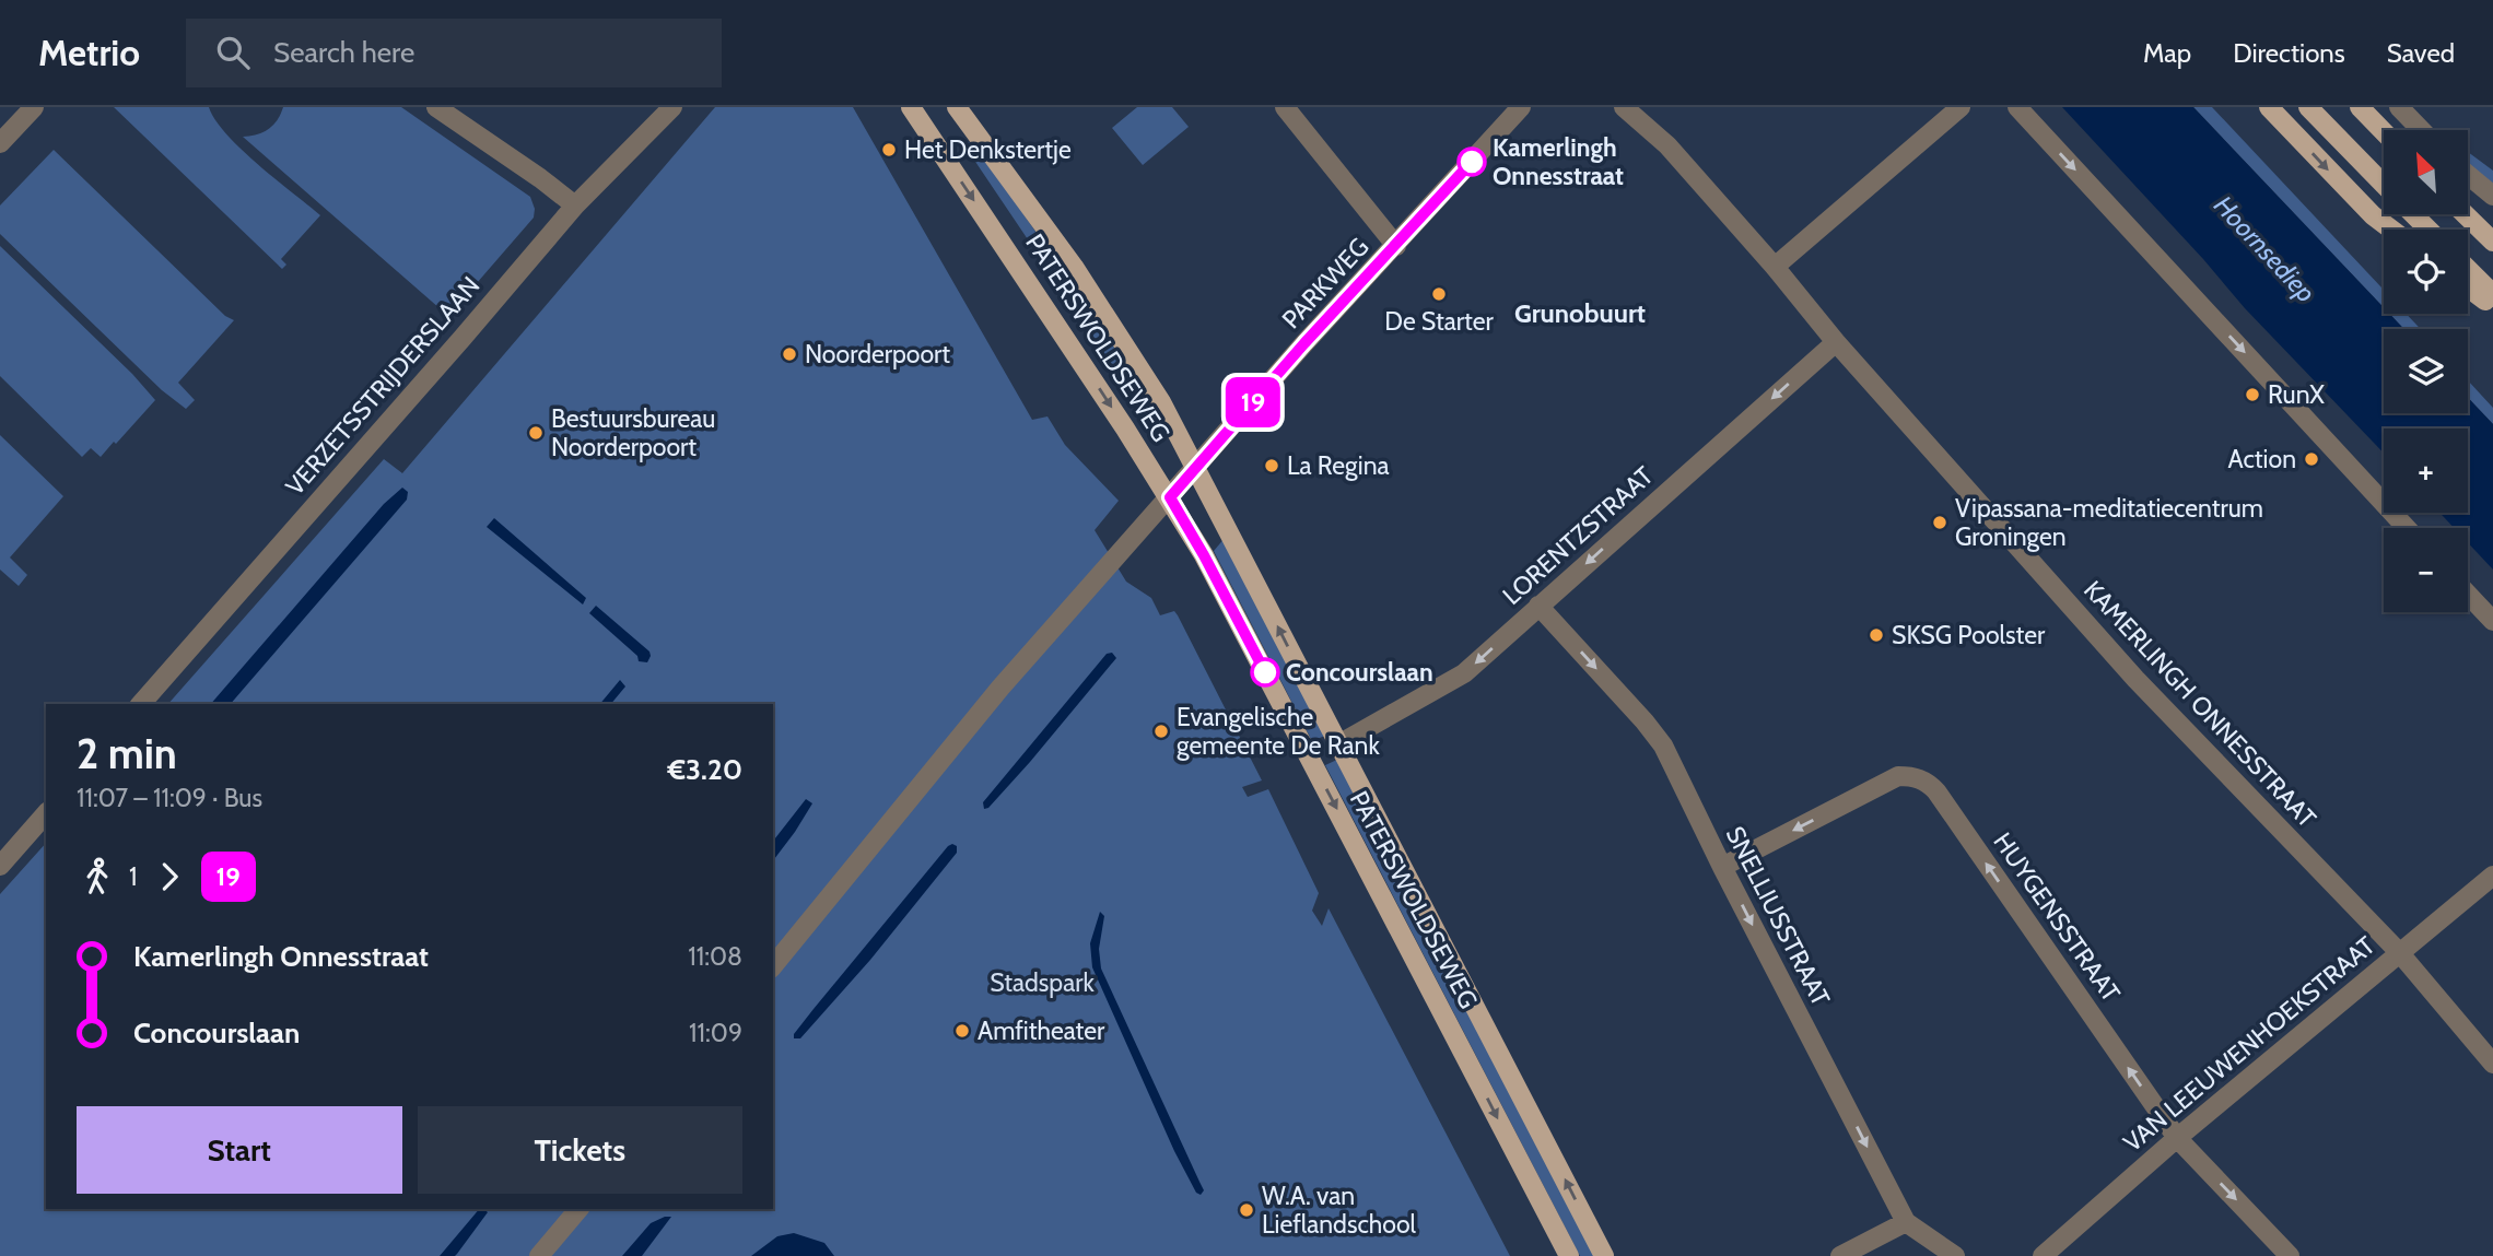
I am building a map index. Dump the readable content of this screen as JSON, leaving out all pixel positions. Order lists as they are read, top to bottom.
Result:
{
  "streets": {
    "main road": ["PATERSWOLDSEWEG"],
    "street": [
      "PARKWEG",
      "VERZETSSTRIJDERSLAAN",
      "LORENTZSTRAAT",
      "KAMERLINGH ONNESSTRAAT",
      "SNELLIUSSTRAAT",
      "HUYGENSSTRAAT",
      "VAN LEEUWENHOEKSTRAAT"
    ]
  },
  "crossings": [
    ["PARKWEG", "PATERSWOLDSEWEG"],
    ["PATERSWOLDSEWEG", "LORENTZSTRAAT"],
    ["LORENTZSTRAAT", "KAMERLINGH ONNESSTRAAT"],
    ["LORENTZSTRAAT", "SNELLIUSSTRAAT"],
    ["KAMERLINGH ONNESSTRAAT", "VAN LEEUWENHOEKSTRAAT"],
    ["SNELLIUSSTRAAT", "HUYGENSSTRAAT"],
    ["HUYGENSSTRAAT", "VAN LEEUWENHOEKSTRAAT"]
  ],
  "one_way": ["LORENTZSTRAAT", "SNELLIUSSTRAAT"],
  "districts": ["Grunobuurt"],
  "water": ["Hoornsediep"],
  "parks": ["Stadspark"],
  "places": [
    "Het Denkstertje",
    "Kamerlingh Onnesstraat",
    "De Starter",
    "Noorderpoort",
    "RunX",
    "Bestuursbureau Noorderpoort",
    "Action",
    "La Regina",
    "Vipassana-meditatiecentrum Groningen",
    "SKSG Poolster",
    "Concourslaan",
    "Evangelische gemeente De Rank",
    "Amfitheater",
    "W.A. van Lieflandschool"
  ],
  "lines": ["bus line 19"],
  "north": "top left",
  "page": {
    "header": "Metrio",
    "search": "Search here",
    "nav": ["Map", "Directions", "Saved"],
    "on_map": "19",
    "map_buttons": ["+", "−"],
    "heading": ["2 min", "11:07 – 11:09 · Bus", "€3.20"],
    "legs": ["1", "19"],
    "list": [
      {
        "name": "Kamerlingh Onnesstraat",
        "value": "11:08"
      },
      {
        "name": "Concourslaan",
        "value": "11:09"
      }
    ],
    "buttons": ["Start", "Tickets"]
  }
}
